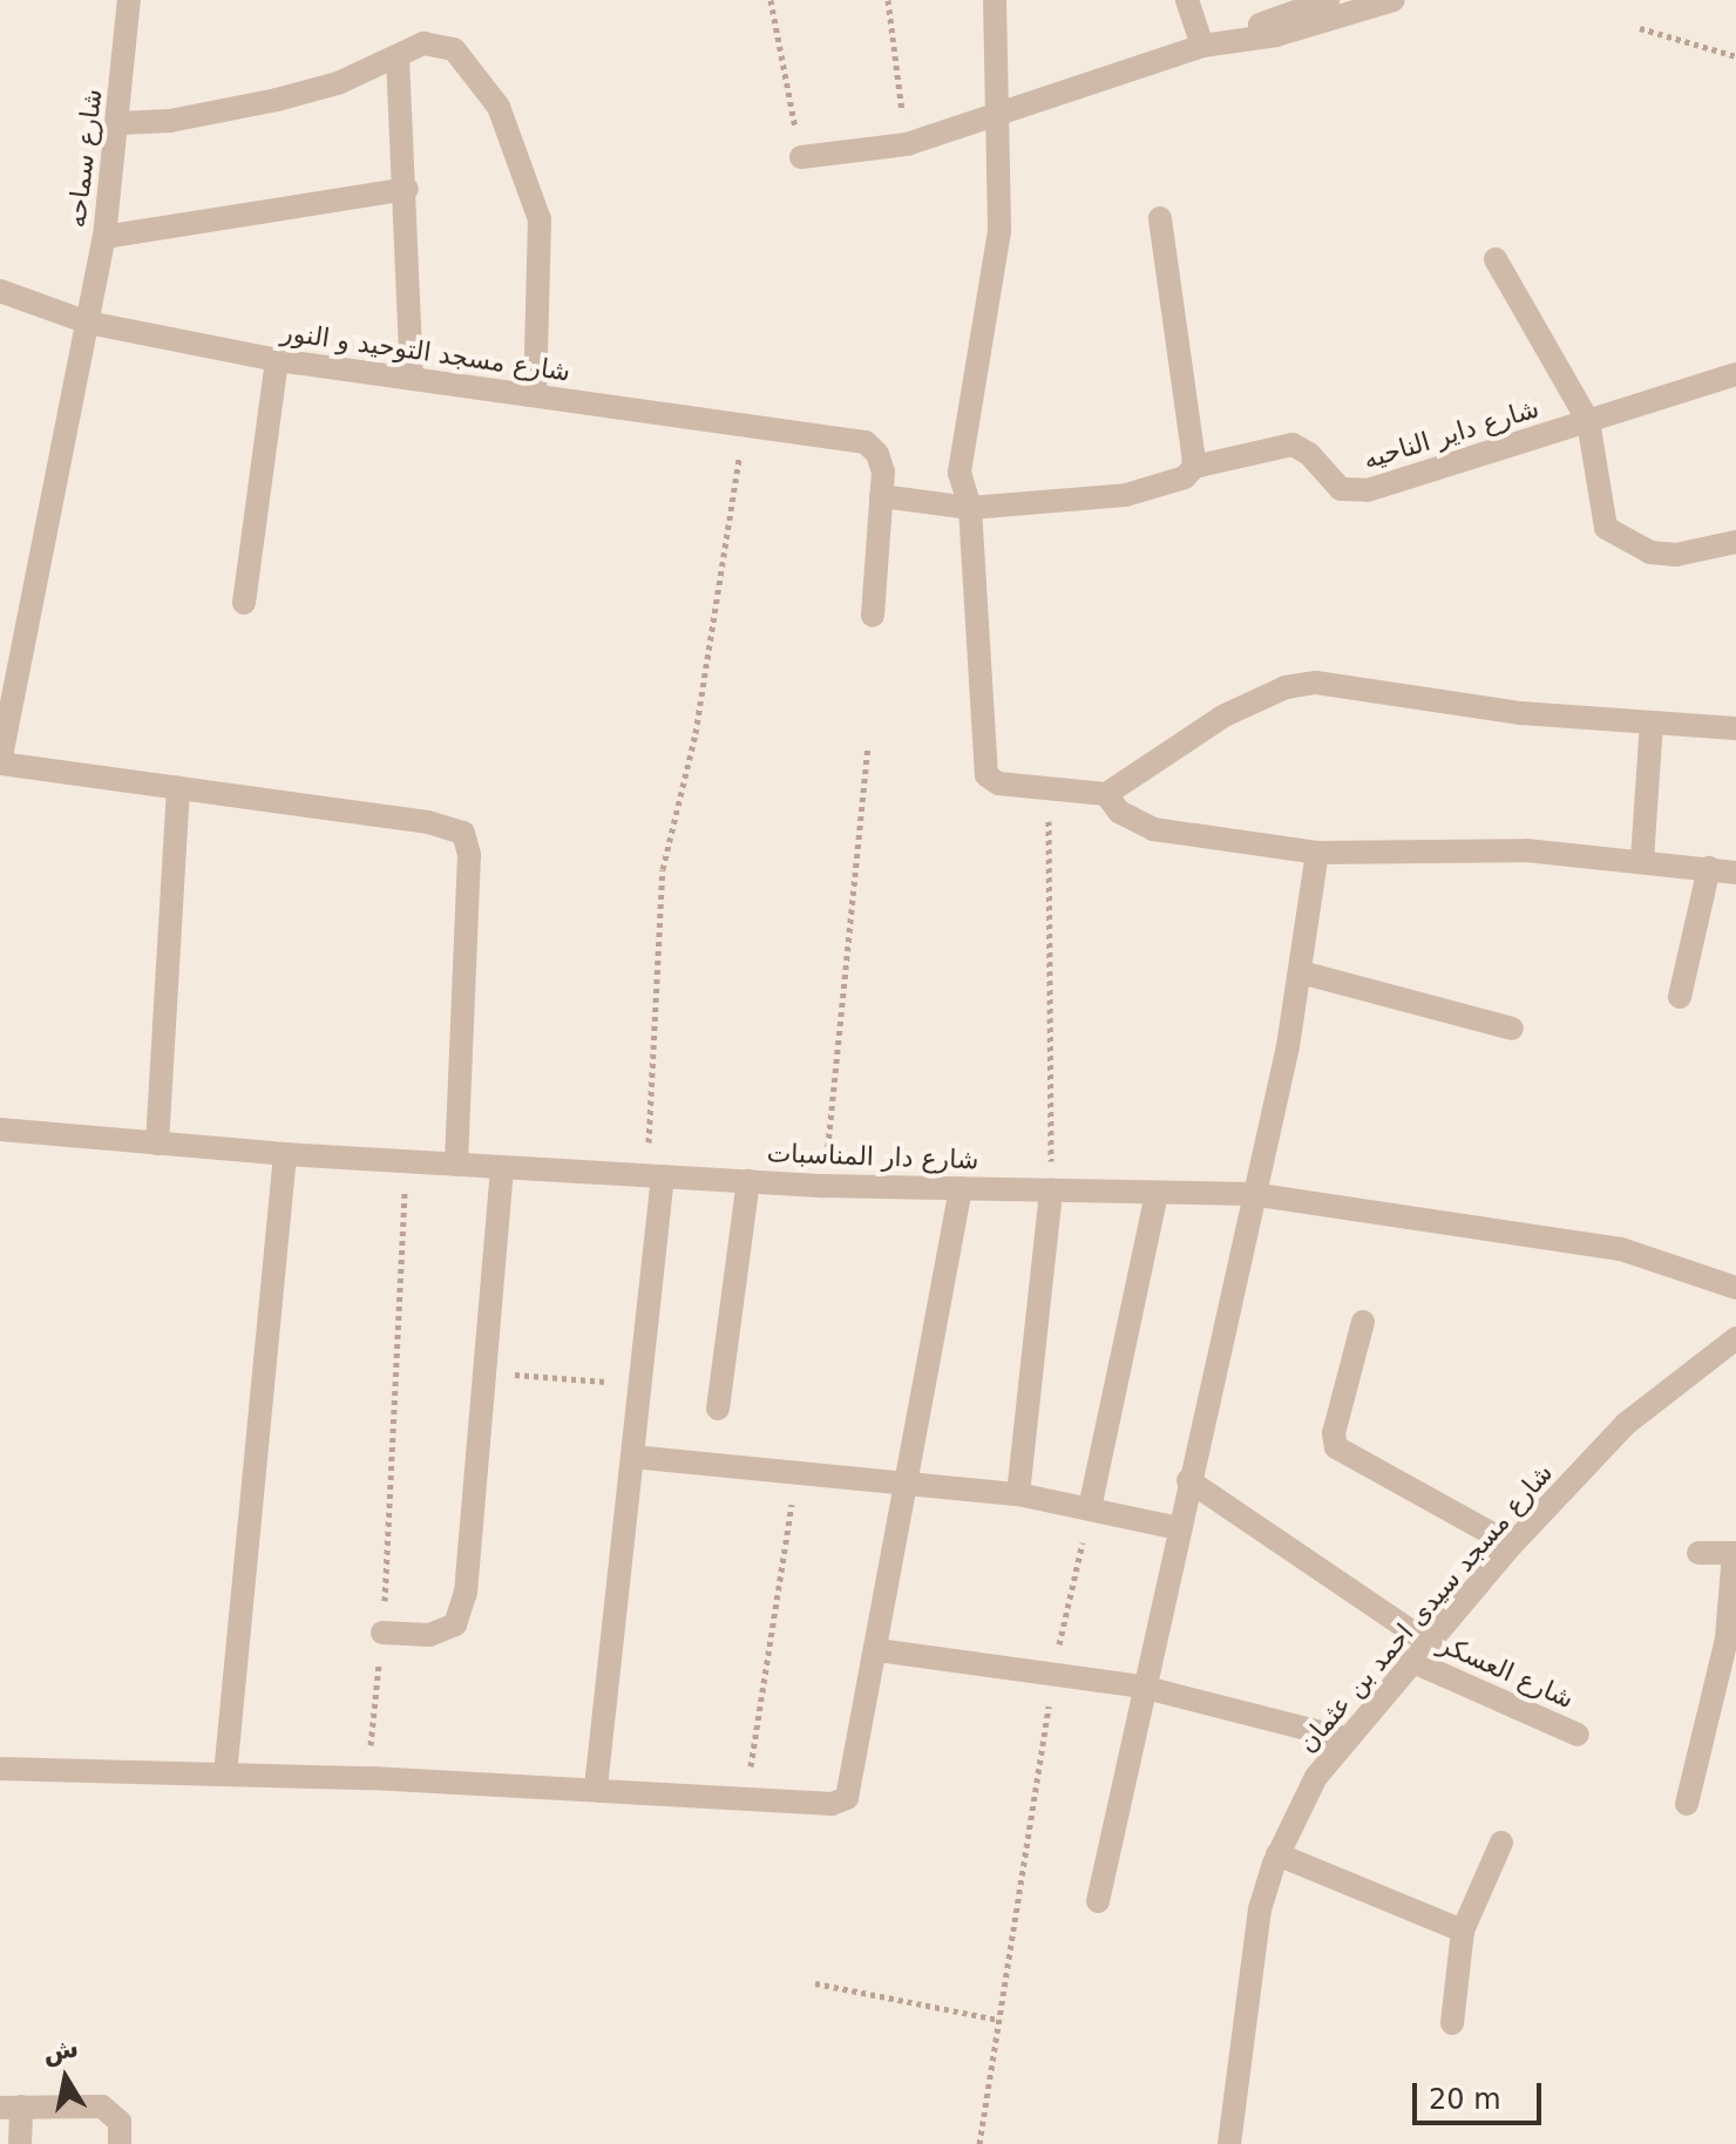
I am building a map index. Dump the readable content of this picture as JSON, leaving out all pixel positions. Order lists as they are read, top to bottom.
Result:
{
  "streets": {
    "street": [
      "شارع سماحه",
      "شارع مسجد التوحيد و النور",
      "شارع داير الناحيه",
      "شارع دار المناسبات",
      "شارع مسجد سيدى احمد بن عثمان",
      "شارع العسكر"
    ]
  },
  "crossings": [
    ["شارع سماحه", "شارع مسجد التوحيد و النور"],
    ["شارع مسجد سيدى احمد بن عثمان", "شارع العسكر"]
  ],
  "scale_bar": "20 m",
  "north": "top"
}
